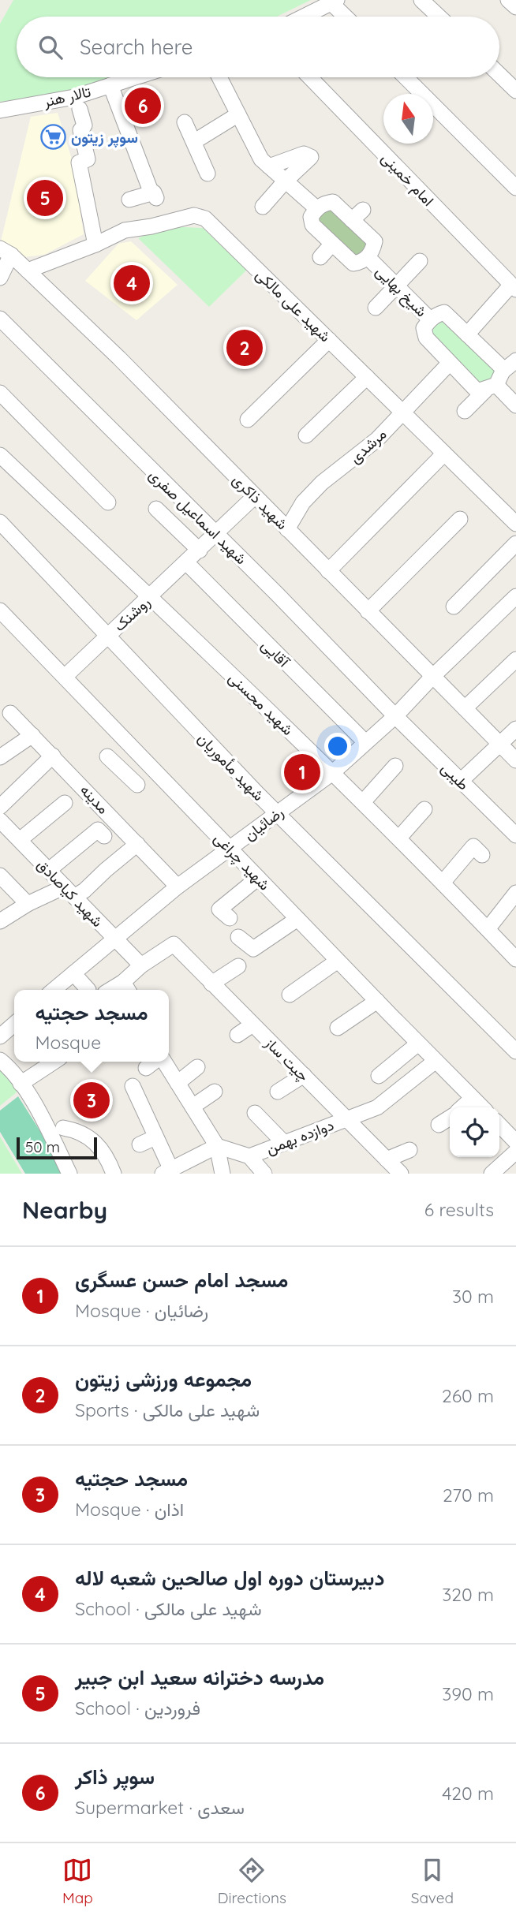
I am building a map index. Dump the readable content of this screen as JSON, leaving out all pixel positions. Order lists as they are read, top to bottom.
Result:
{
  "streets": {
    "street": [
      "تالار هنر",
      "امام خمینی",
      "شیخ بهایی",
      "شهید علی مالکی",
      "مرشدی",
      "شهید ذاکری",
      "شهید اسماعیل صفری",
      "روشنک",
      "آقایی",
      "شهید محسنی",
      "شهید مأموریان",
      "طیبی",
      "مدینه",
      "رضائیان",
      "شهید چراغی",
      "شهید کیاصادق",
      "چیت ساز",
      "دوازده بهمن"
    ]
  },
  "crossings": [
    ["شهید علی مالکی", "مرشدی"],
    ["شهید علی مالکی", "شهید ذاکری"],
    ["مرشدی", "شهید ذاکری"],
    ["شهید ذاکری", "روشنک"],
    ["شهید ذاکری", "رضائیان"],
    ["شهید اسماعیل صفری", "روشنک"],
    ["شهید اسماعیل صفری", "طیبی"],
    ["شهید اسماعیل صفری", "رضائیان"],
    ["روشنک", "آقایی"],
    ["روشنک", "شهید محسنی"],
    ["روشنک", "شهید مأموریان"],
    ["روشنک", "شهید چراغی"],
    ["آقایی", "رضائیان"],
    ["شهید محسنی", "رضائیان"],
    ["شهید مأموریان", "رضائیان"],
    ["طیبی", "رضائیان"],
    ["مدینه", "رضائیان"],
    ["رضائیان", "شهید چراغی"],
    ["رضائیان", "شهید کیاصادق"],
    ["شهید چراغی", "دوازده بهمن"],
    ["شهید کیاصادق", "چیت ساز"],
    ["چیت ساز", "دوازده بهمن"]
  ],
  "places": {
    "supermarket": ["سوپر زیتون"]
  },
  "scale_bar": "50 m",
  "north": "top",
  "page": {
    "search": "Search here",
    "pins": [
      "6",
      "5",
      "4",
      "2",
      "1",
      "3"
    ],
    "popup": ["مسجد حجتیه", "Mosque"],
    "scale": "50 m",
    "heading": ["Nearby", "6 results"],
    "list": [
      {
        "mark": "1",
        "name": "مسجد امام حسن عسگری",
        "note": "Mosque · رضائیان",
        "value": "30 m"
      },
      {
        "mark": "2",
        "name": "مجموعه ورزشی زیتون",
        "note": "Sports · شهید علی مالکی",
        "value": "260 m"
      },
      {
        "mark": "3",
        "name": "مسجد حجتیه",
        "note": "Mosque · اذان",
        "value": "270 m"
      },
      {
        "mark": "4",
        "name": "دبیرستان دوره اول صالحین شعبه لاله",
        "note": "School · شهید علی مالکی",
        "value": "320 m"
      },
      {
        "mark": "5",
        "name": "مدرسه دخترانه سعید ابن جبیر",
        "note": "School · فروردین",
        "value": "390 m"
      },
      {
        "mark": "6",
        "name": "سوپر ذاکر",
        "note": "Supermarket · سعدی",
        "value": "420 m"
      }
    ],
    "nav": ["Map", "Directions", "Saved"]
  }
}
